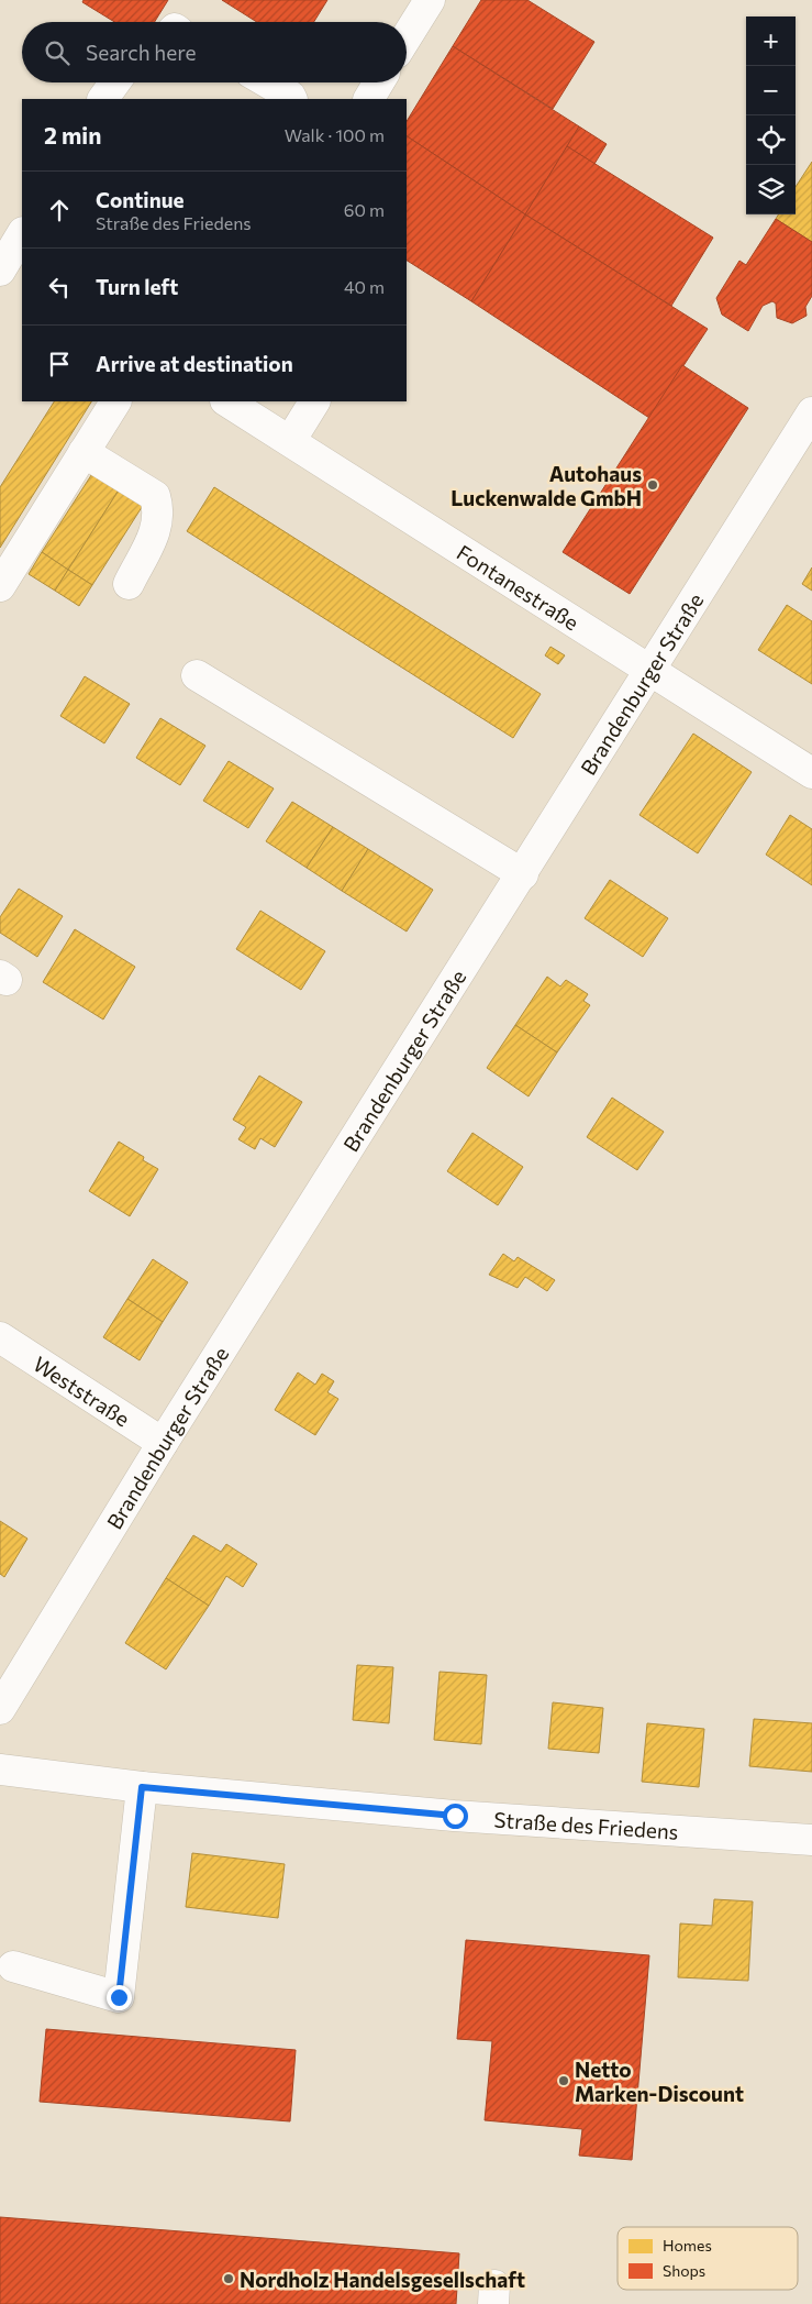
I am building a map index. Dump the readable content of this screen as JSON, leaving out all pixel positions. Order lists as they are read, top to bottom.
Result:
{
  "streets": {
    "street": [
      "Fontanestraße",
      "Brandenburger Straße",
      "Weststraße",
      "Straße des Friedens"
    ]
  },
  "crossings": [
    ["Fontanestraße", "Brandenburger Straße"],
    ["Brandenburger Straße", "Weststraße"]
  ],
  "places": ["Autohaus Luckenwalde GmbH", "Netto Marken-Discount", "Nordholz Handelsgesellschaft"],
  "legend": ["Homes", "Shops"],
  "page": {
    "map_buttons": ["+", "−"],
    "search": "Search here",
    "heading": ["2 min", "Walk · 100 m"],
    "list": [
      ["Continue", "Straße des Friedens", "60 m"],
      ["Turn left", "40 m"],
      "Arrive at destination"
    ]
  }
}
